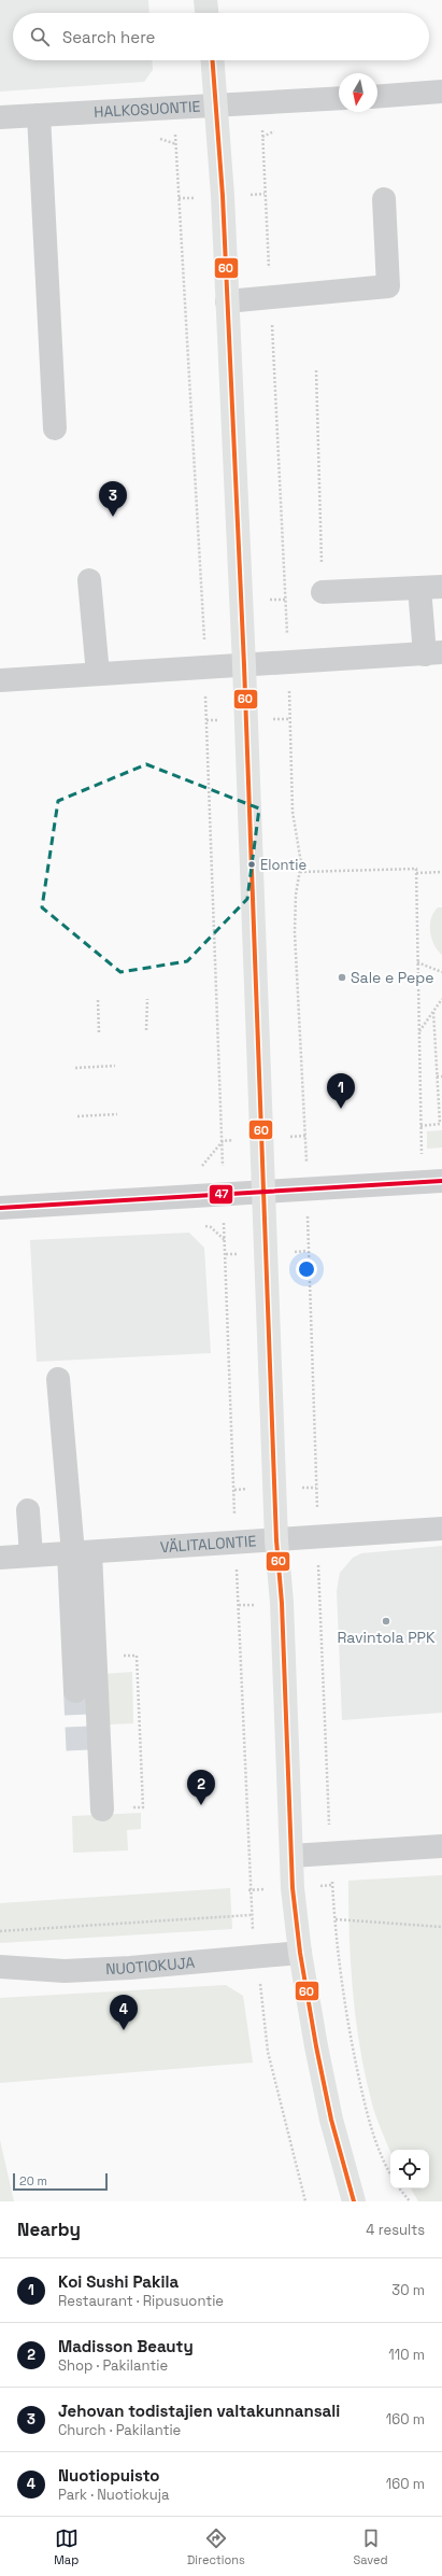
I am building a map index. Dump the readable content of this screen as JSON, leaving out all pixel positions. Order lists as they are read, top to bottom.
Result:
{
  "streets": {
    "street": ["HALKOSUONTIE", "VÄLITALONTIE", "NUOTIOKUJA"]
  },
  "places": ["Elontie", "Sale e Pepe", "Ravintola PPK"],
  "lines": ["transit line 60", "transit line 47"],
  "scale_bar": "20 m",
  "north": "bottom",
  "page": {
    "search": "Search here",
    "pins": [
      "3",
      "1",
      "2",
      "4"
    ],
    "scale": "20 m",
    "heading": ["Nearby", "4 results"],
    "list": [
      {
        "mark": "1",
        "name": "Koi Sushi Pakila",
        "note": "Restaurant · Ripusuontie",
        "value": "30 m"
      },
      {
        "mark": "2",
        "name": "Madisson Beauty",
        "note": "Shop · Pakilantie",
        "value": "110 m"
      },
      {
        "mark": "3",
        "name": "Jehovan todistajien valtakunnansali",
        "note": "Church · Pakilantie",
        "value": "160 m"
      },
      {
        "mark": "4",
        "name": "Nuotiopuisto",
        "note": "Park · Nuotiokuja",
        "value": "160 m"
      }
    ],
    "nav": ["Map", "Directions", "Saved"]
  }
}
